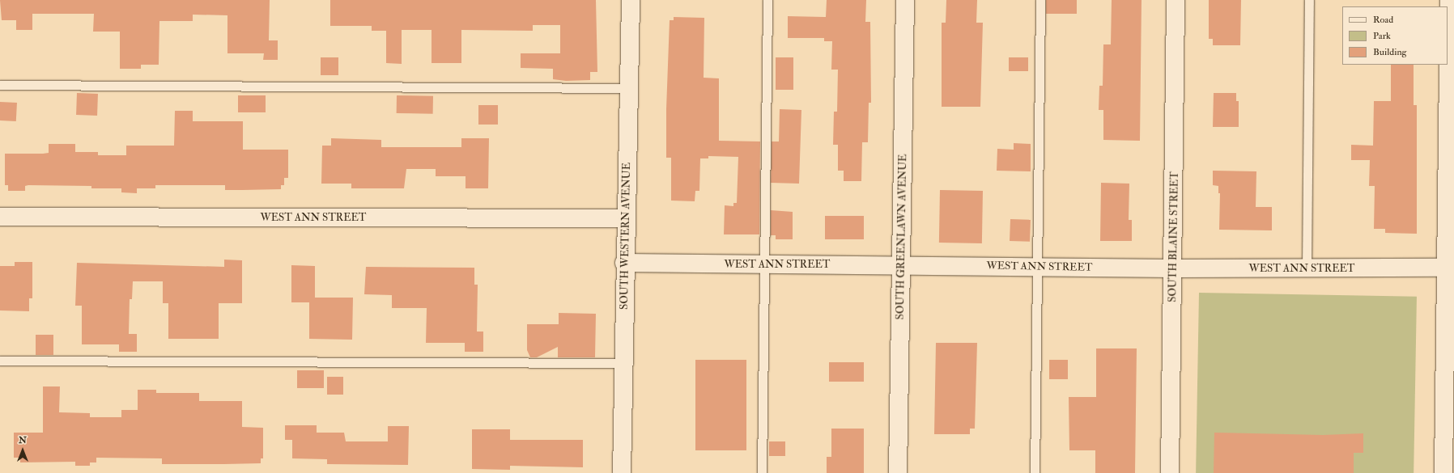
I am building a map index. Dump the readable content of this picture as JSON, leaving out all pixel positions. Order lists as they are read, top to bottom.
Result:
{
  "streets": {
    "street": [
      "WEST ANN STREET",
      "SOUTH WESTERN AVENUE",
      "SOUTH GREENLAWN AVENUE",
      "SOUTH BLAINE STREET"
    ]
  },
  "crossings": [
    ["WEST ANN STREET", "SOUTH WESTERN AVENUE"],
    ["WEST ANN STREET", "SOUTH GREENLAWN AVENUE"],
    ["WEST ANN STREET", "SOUTH BLAINE STREET"]
  ],
  "legend": ["Road", "Park", "Building"],
  "north": "top"
}
